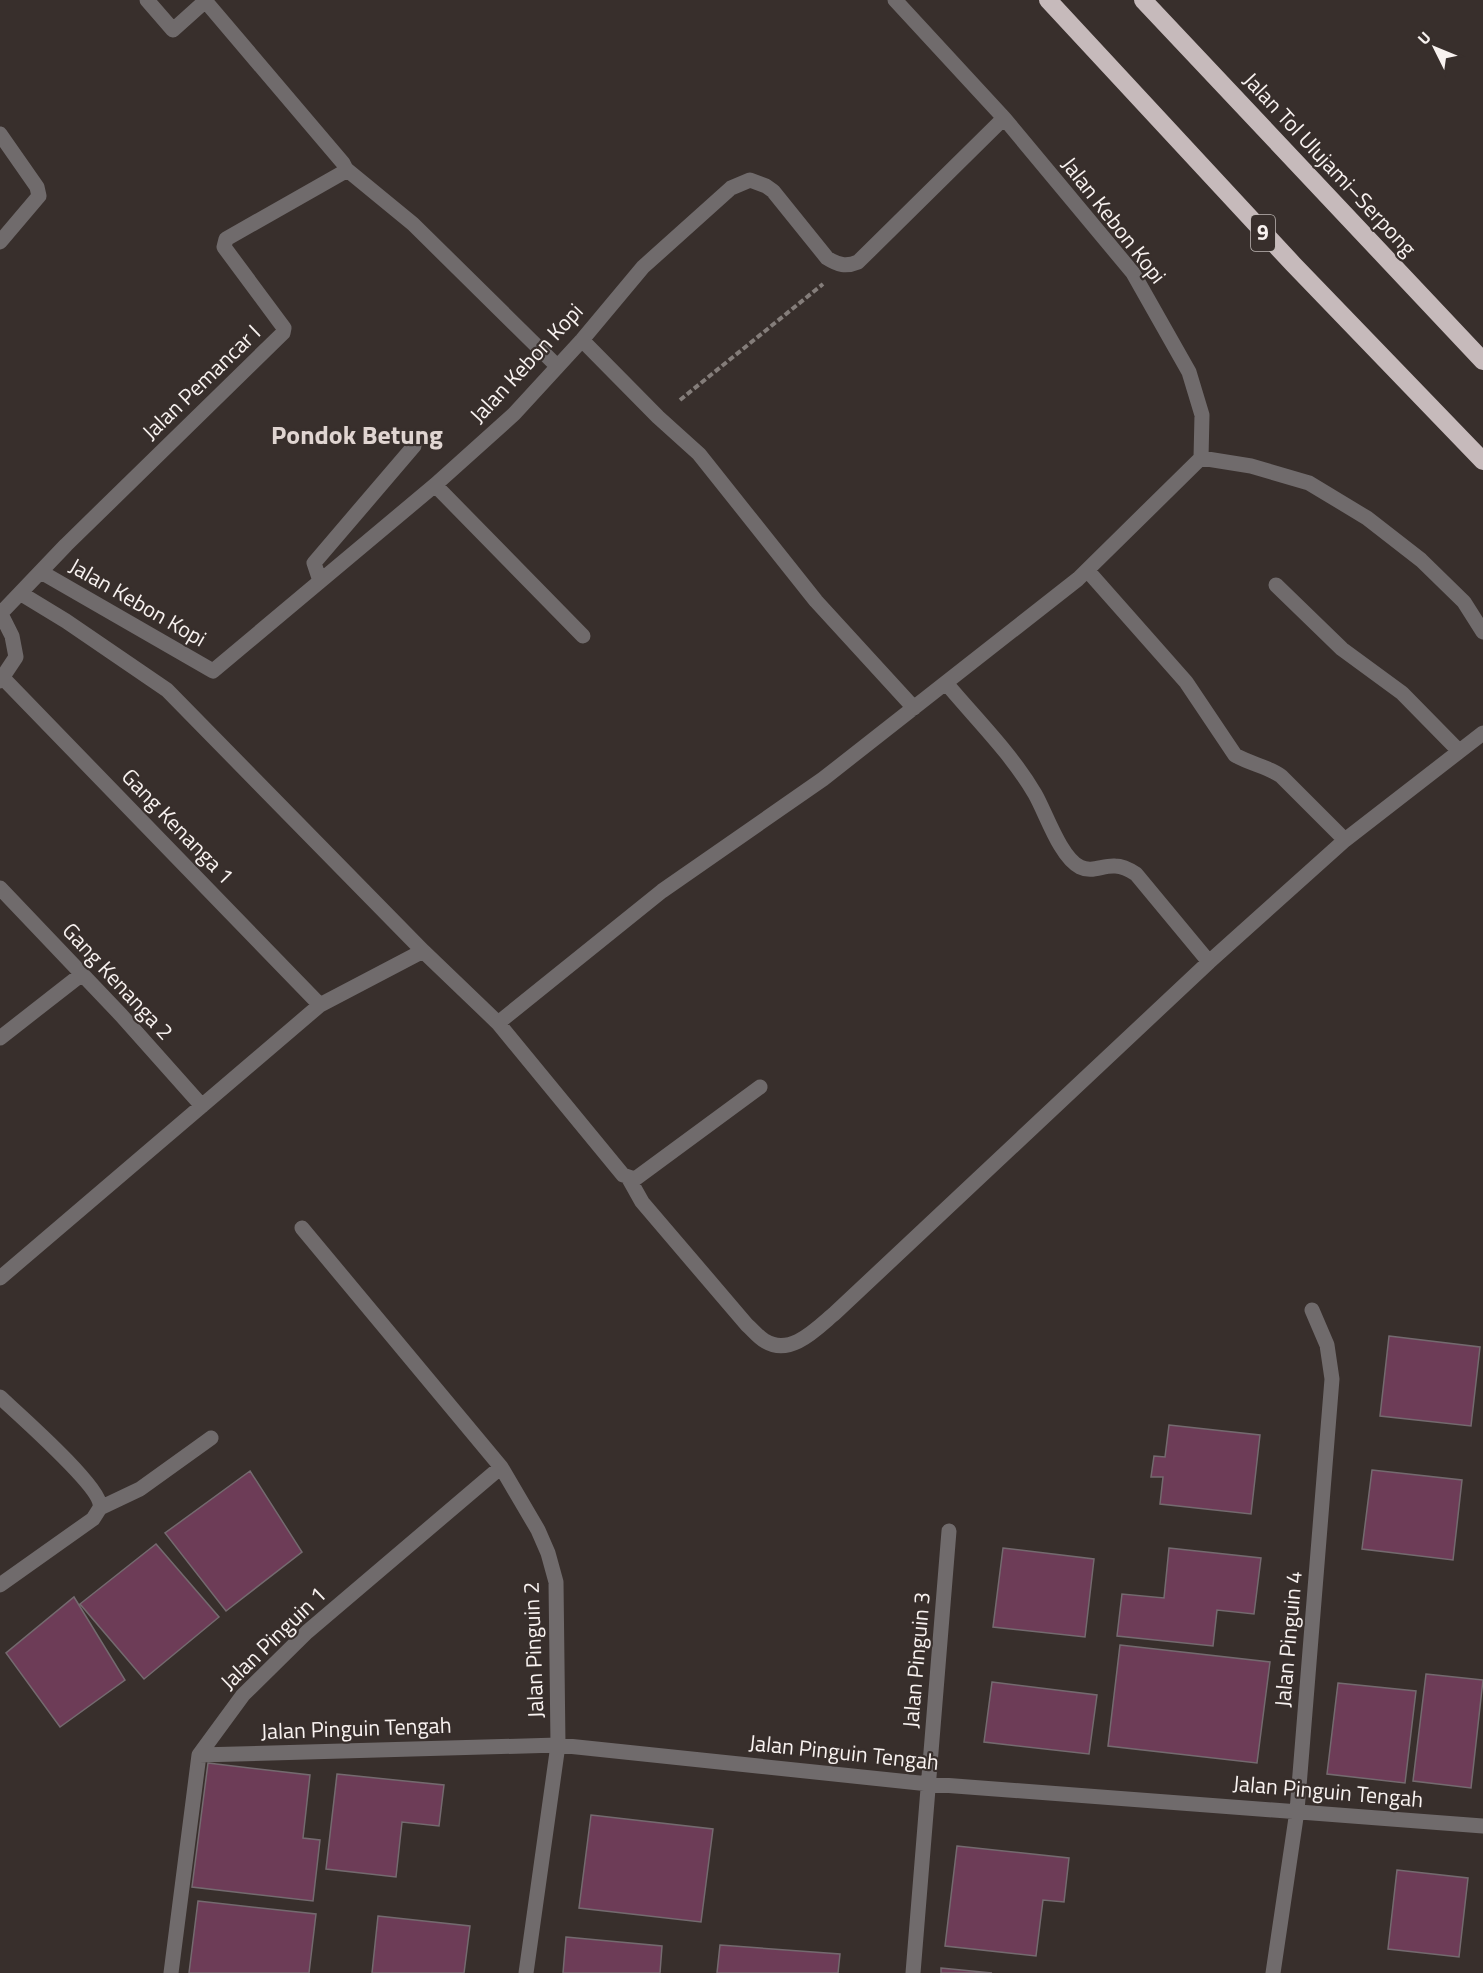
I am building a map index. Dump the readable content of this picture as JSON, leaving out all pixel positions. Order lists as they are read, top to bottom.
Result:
{
  "streets": {
    "highway": ["Jalan Tol Ulujami–Serpong", "9"],
    "street": [
      "Jalan Kebon Kopi",
      "Jalan Pemancar I",
      "Gang Kenanga 1",
      "Gang Kenanga 2",
      "Jalan Pinguin 1",
      "Jalan Pinguin 4",
      "Jalan Pinguin 2",
      "Jalan Pinguin 3",
      "Jalan Pinguin Tengah"
    ]
  },
  "crossings": [
    ["Jalan Kebon Kopi", "Jalan Pemancar I"],
    ["Jalan Pinguin 1", "Jalan Pinguin 2"],
    ["Jalan Pinguin 1", "Jalan Pinguin Tengah"],
    ["Jalan Pinguin 4", "Jalan Pinguin Tengah"],
    ["Jalan Pinguin 2", "Jalan Pinguin Tengah"],
    ["Jalan Pinguin 3", "Jalan Pinguin Tengah"]
  ],
  "districts": ["Pondok Betung"],
  "north": "top left"
}
